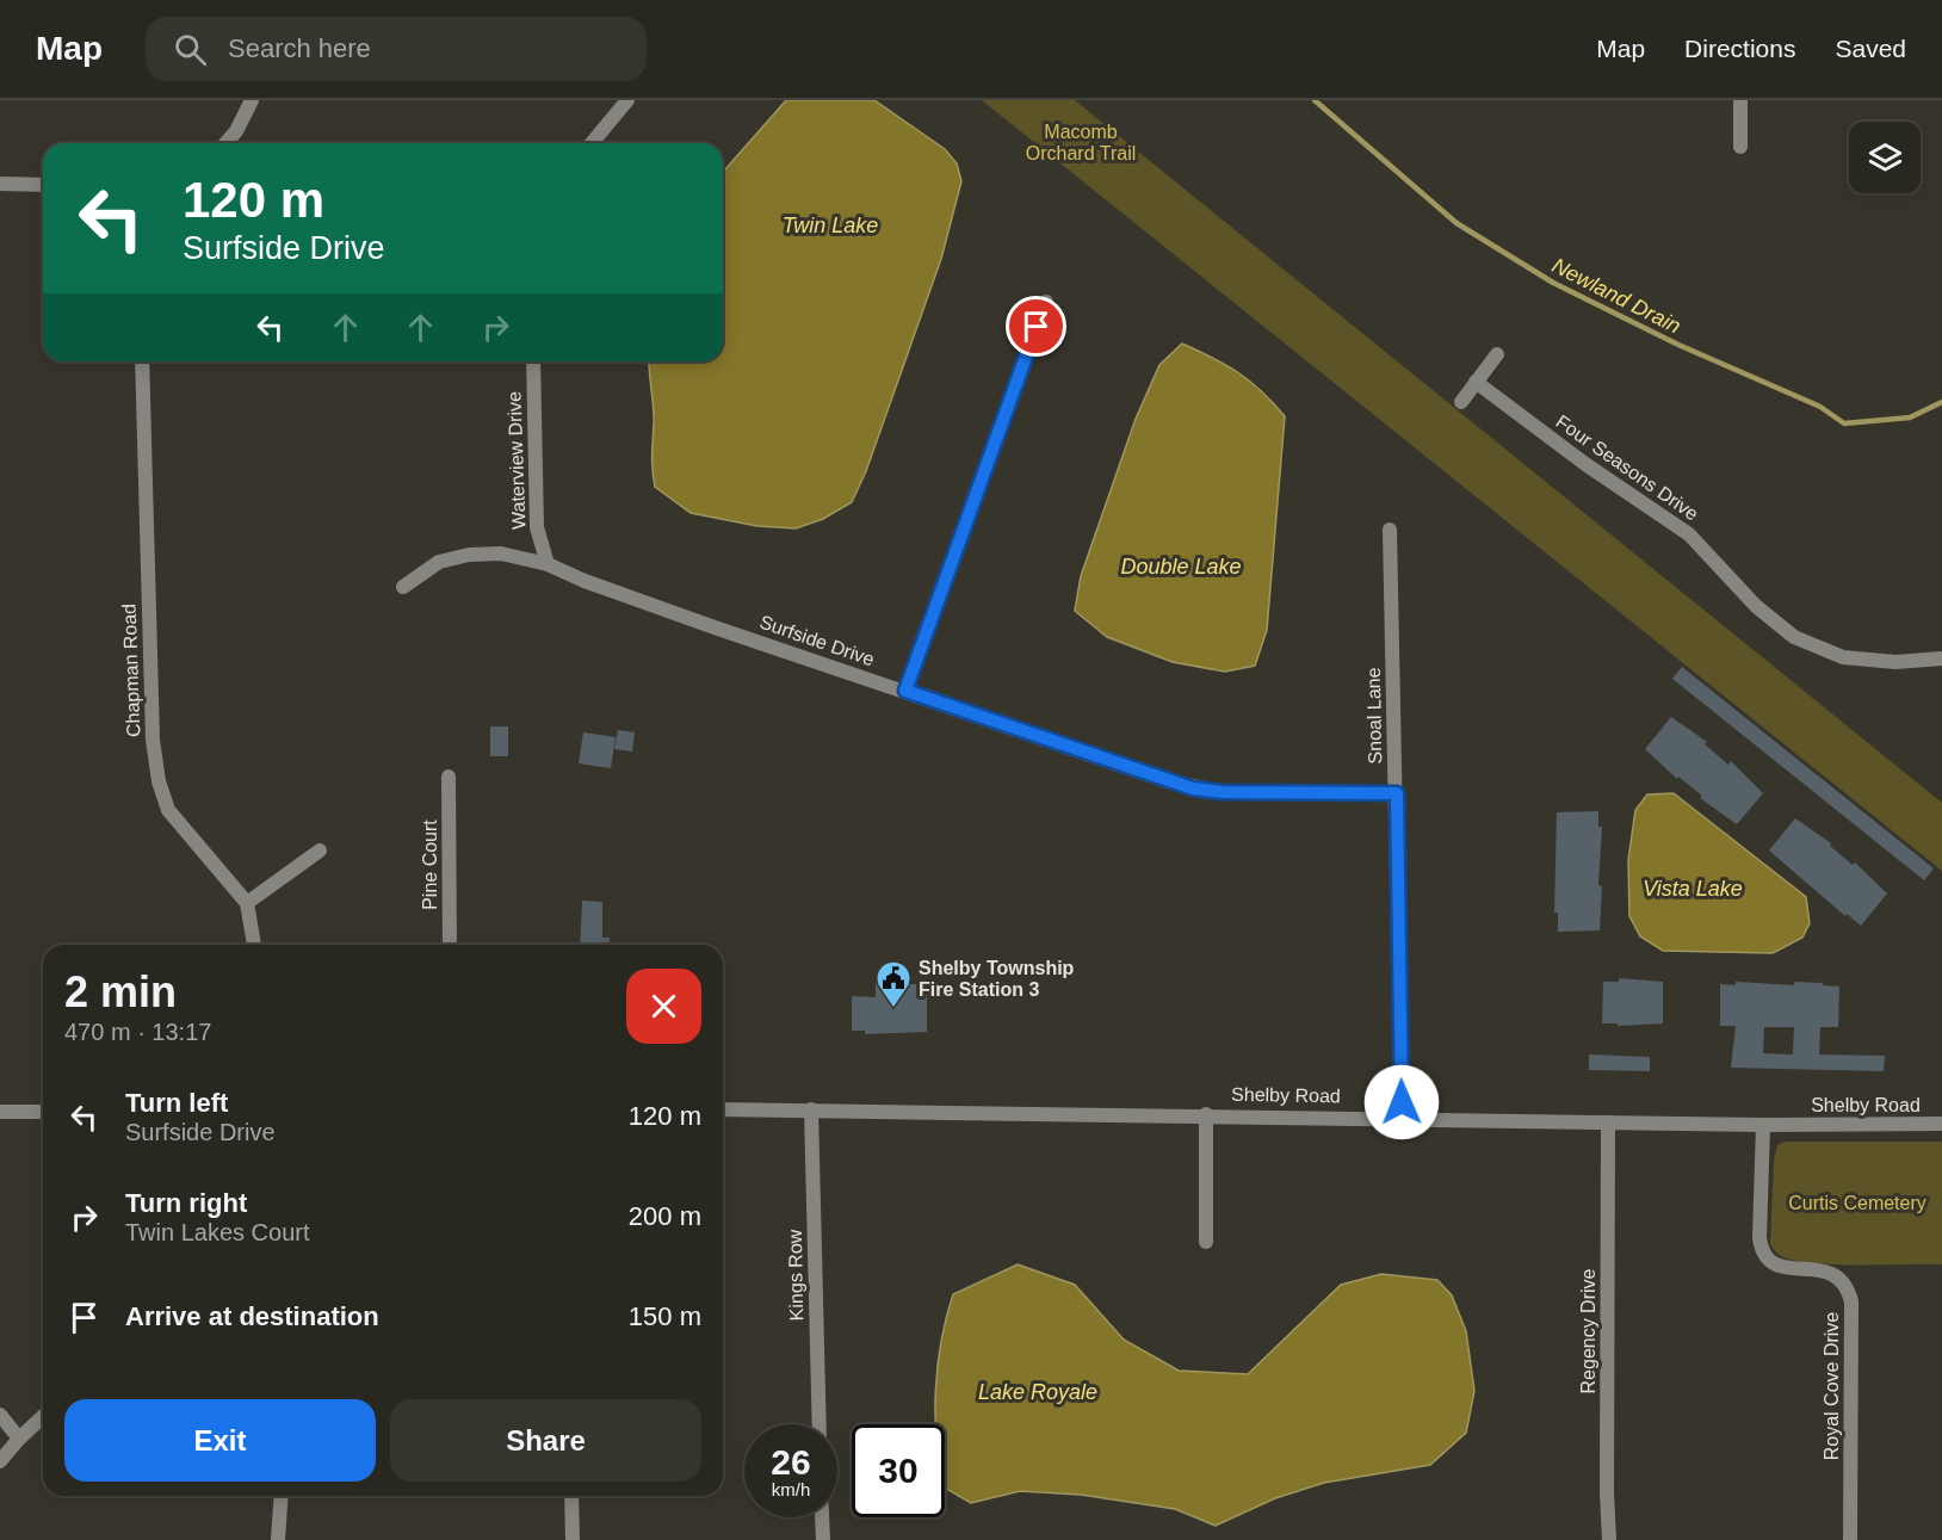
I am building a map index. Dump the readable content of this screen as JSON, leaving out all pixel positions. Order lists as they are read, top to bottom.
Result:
{
  "streets": {
    "street": [
      "Waterview Drive",
      "Four Seasons Drive",
      "Surfside Drive",
      "Chapman Road",
      "Snoal Lane",
      "Pine Court",
      "Shelby Road",
      "Kings Row",
      "Regency Drive",
      "Royal Cove Drive"
    ]
  },
  "crossings": [
    ["Waterview Drive", "Surfside Drive"],
    ["Surfside Drive", "Snoal Lane"],
    ["Snoal Lane", "Shelby Road"],
    ["Shelby Road", "Kings Row"],
    ["Shelby Road", "Regency Drive"],
    ["Shelby Road", "Royal Cove Drive"]
  ],
  "water": [
    "Twin Lake",
    "Newland Drain",
    "Double Lake",
    "Vista Lake",
    "Lake Royale"
  ],
  "parks": ["Macomb Orchard Trail", "Curtis Cemetery"],
  "places": {
    "public building": ["Shelby Township Fire Station 3"]
  },
  "page": {
    "header": "Map",
    "search": "Search here",
    "nav": ["Map", "Directions", "Saved"],
    "turn": ["120 m", "Surfside Drive"],
    "heading": ["2 min", "470 m · 13:17"],
    "list": [
      {
        "name": "Turn left",
        "note": "Surfside Drive",
        "value": "120 m"
      },
      {
        "name": "Turn right",
        "note": "Twin Lakes Court",
        "value": "200 m"
      },
      {
        "name": "Arrive at destination",
        "value": "150 m"
      }
    ],
    "buttons": ["Exit", "Share"],
    "speed": "26 km/h",
    "limit": "30"
  }
}
